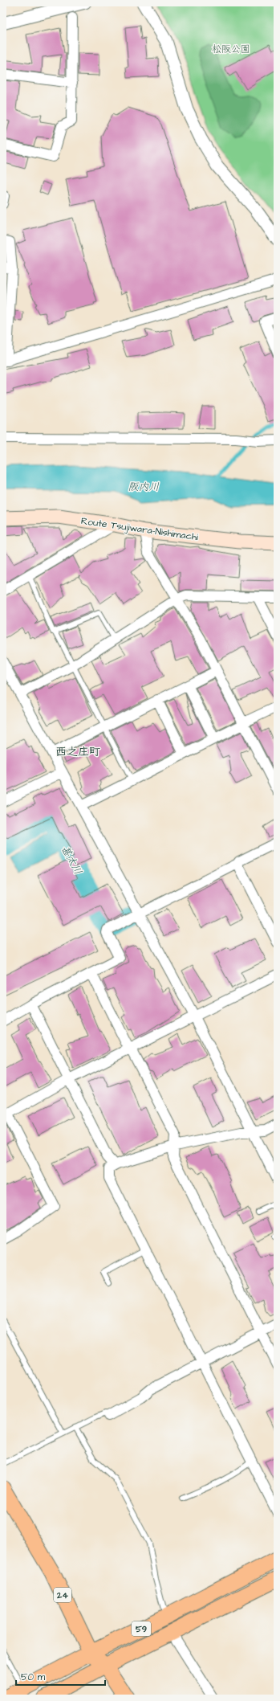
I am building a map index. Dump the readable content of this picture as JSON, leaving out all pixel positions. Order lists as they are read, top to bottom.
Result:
{
  "streets": {
    "main road": ["Route Tsujiwara-Nishimachi", "24", "59"]
  },
  "crossings": [
    ["24", "59"]
  ],
  "districts": ["西之庄町"],
  "water": ["阪内川", "甚太川"],
  "parks": ["松阪公園"],
  "scale_bar": "50 m"
}
